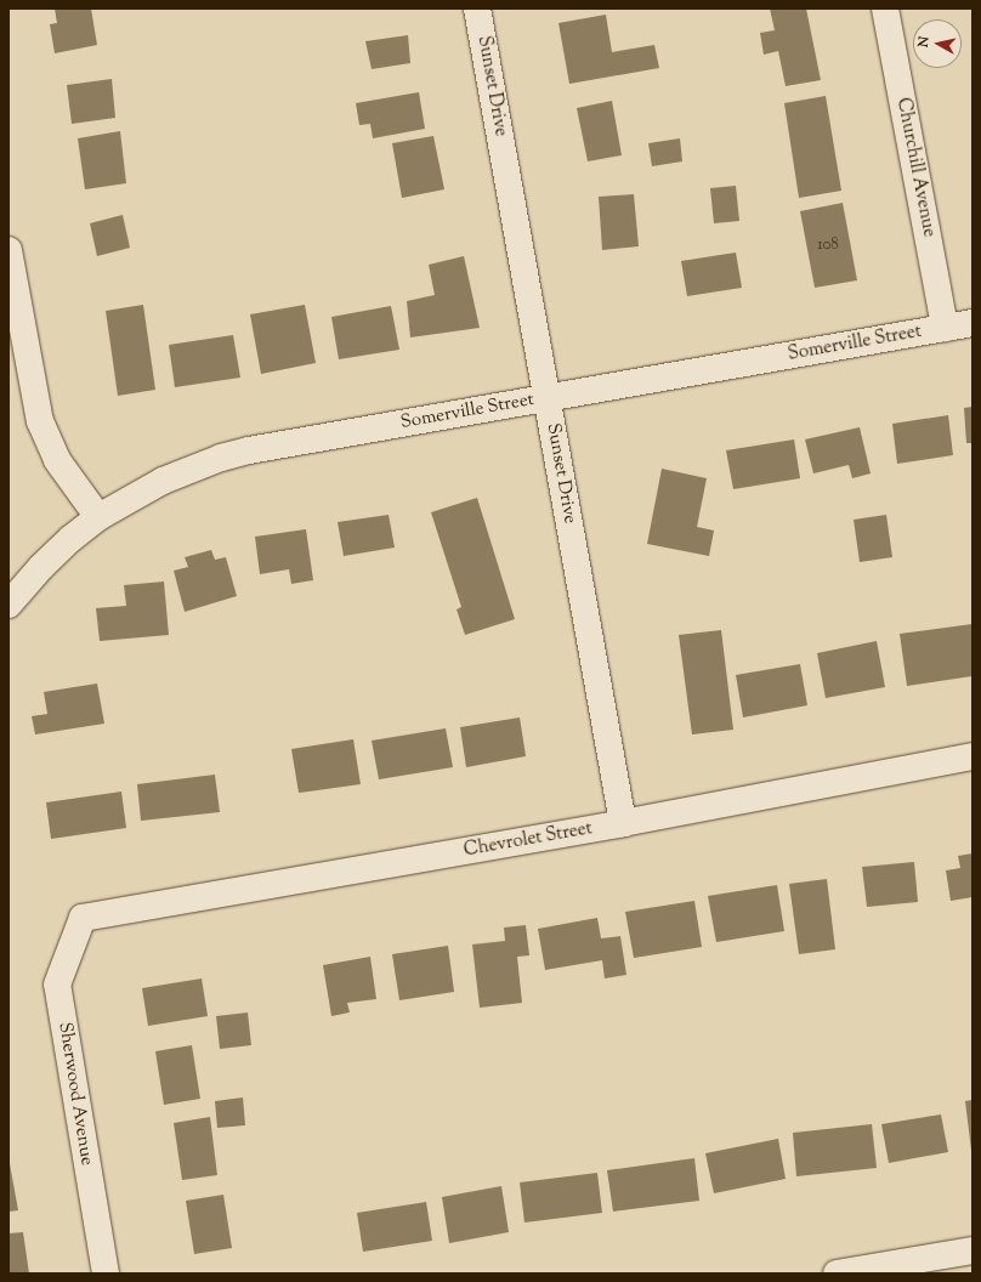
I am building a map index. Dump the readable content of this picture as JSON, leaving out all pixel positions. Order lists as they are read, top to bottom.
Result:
{
  "streets": {
    "street": [
      "Sunset Drive",
      "Churchill Avenue",
      "Somerville Street",
      "Chevrolet Street",
      "Sherwood Avenue"
    ]
  },
  "crossings": [
    ["Sunset Drive", "Somerville Street"],
    ["Sunset Drive", "Chevrolet Street"],
    ["Churchill Avenue", "Somerville Street"],
    ["Chevrolet Street", "Sherwood Avenue"]
  ],
  "house_numbers": ["108"],
  "north": "left"
}
